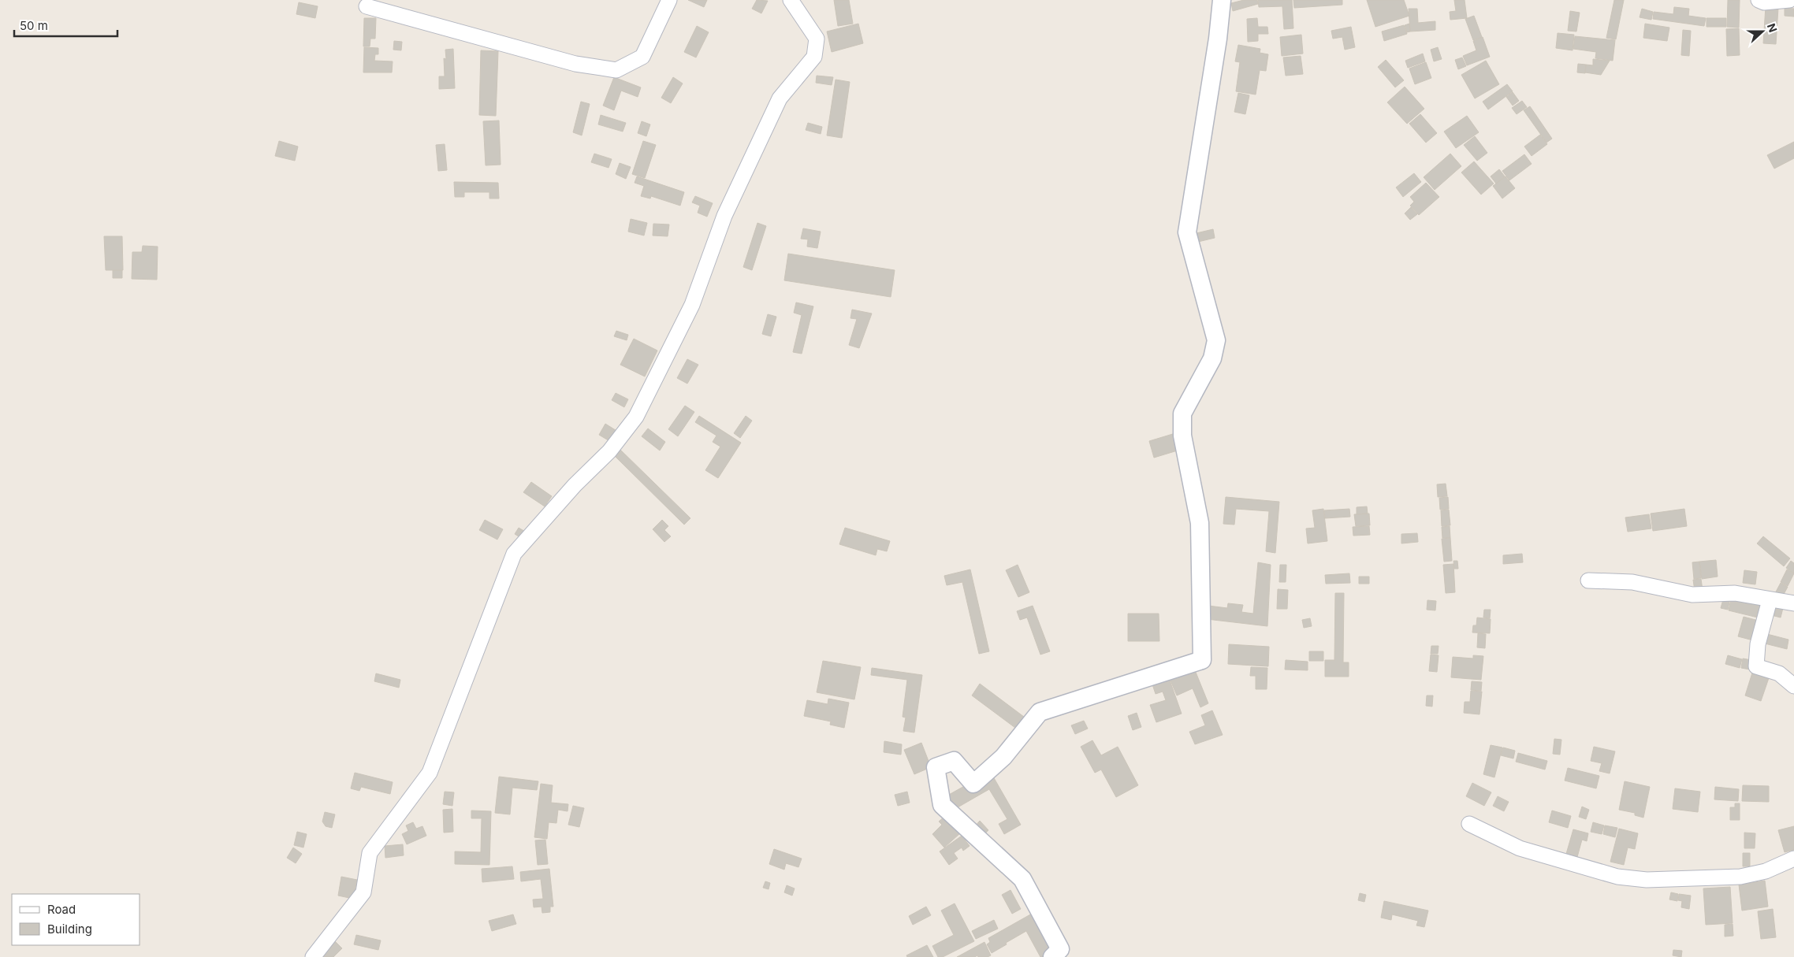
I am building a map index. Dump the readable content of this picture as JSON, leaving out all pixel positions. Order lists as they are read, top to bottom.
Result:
{
  "legend": ["Road", "Building"],
  "scale_bar": "50 m",
  "north": "right"
}
